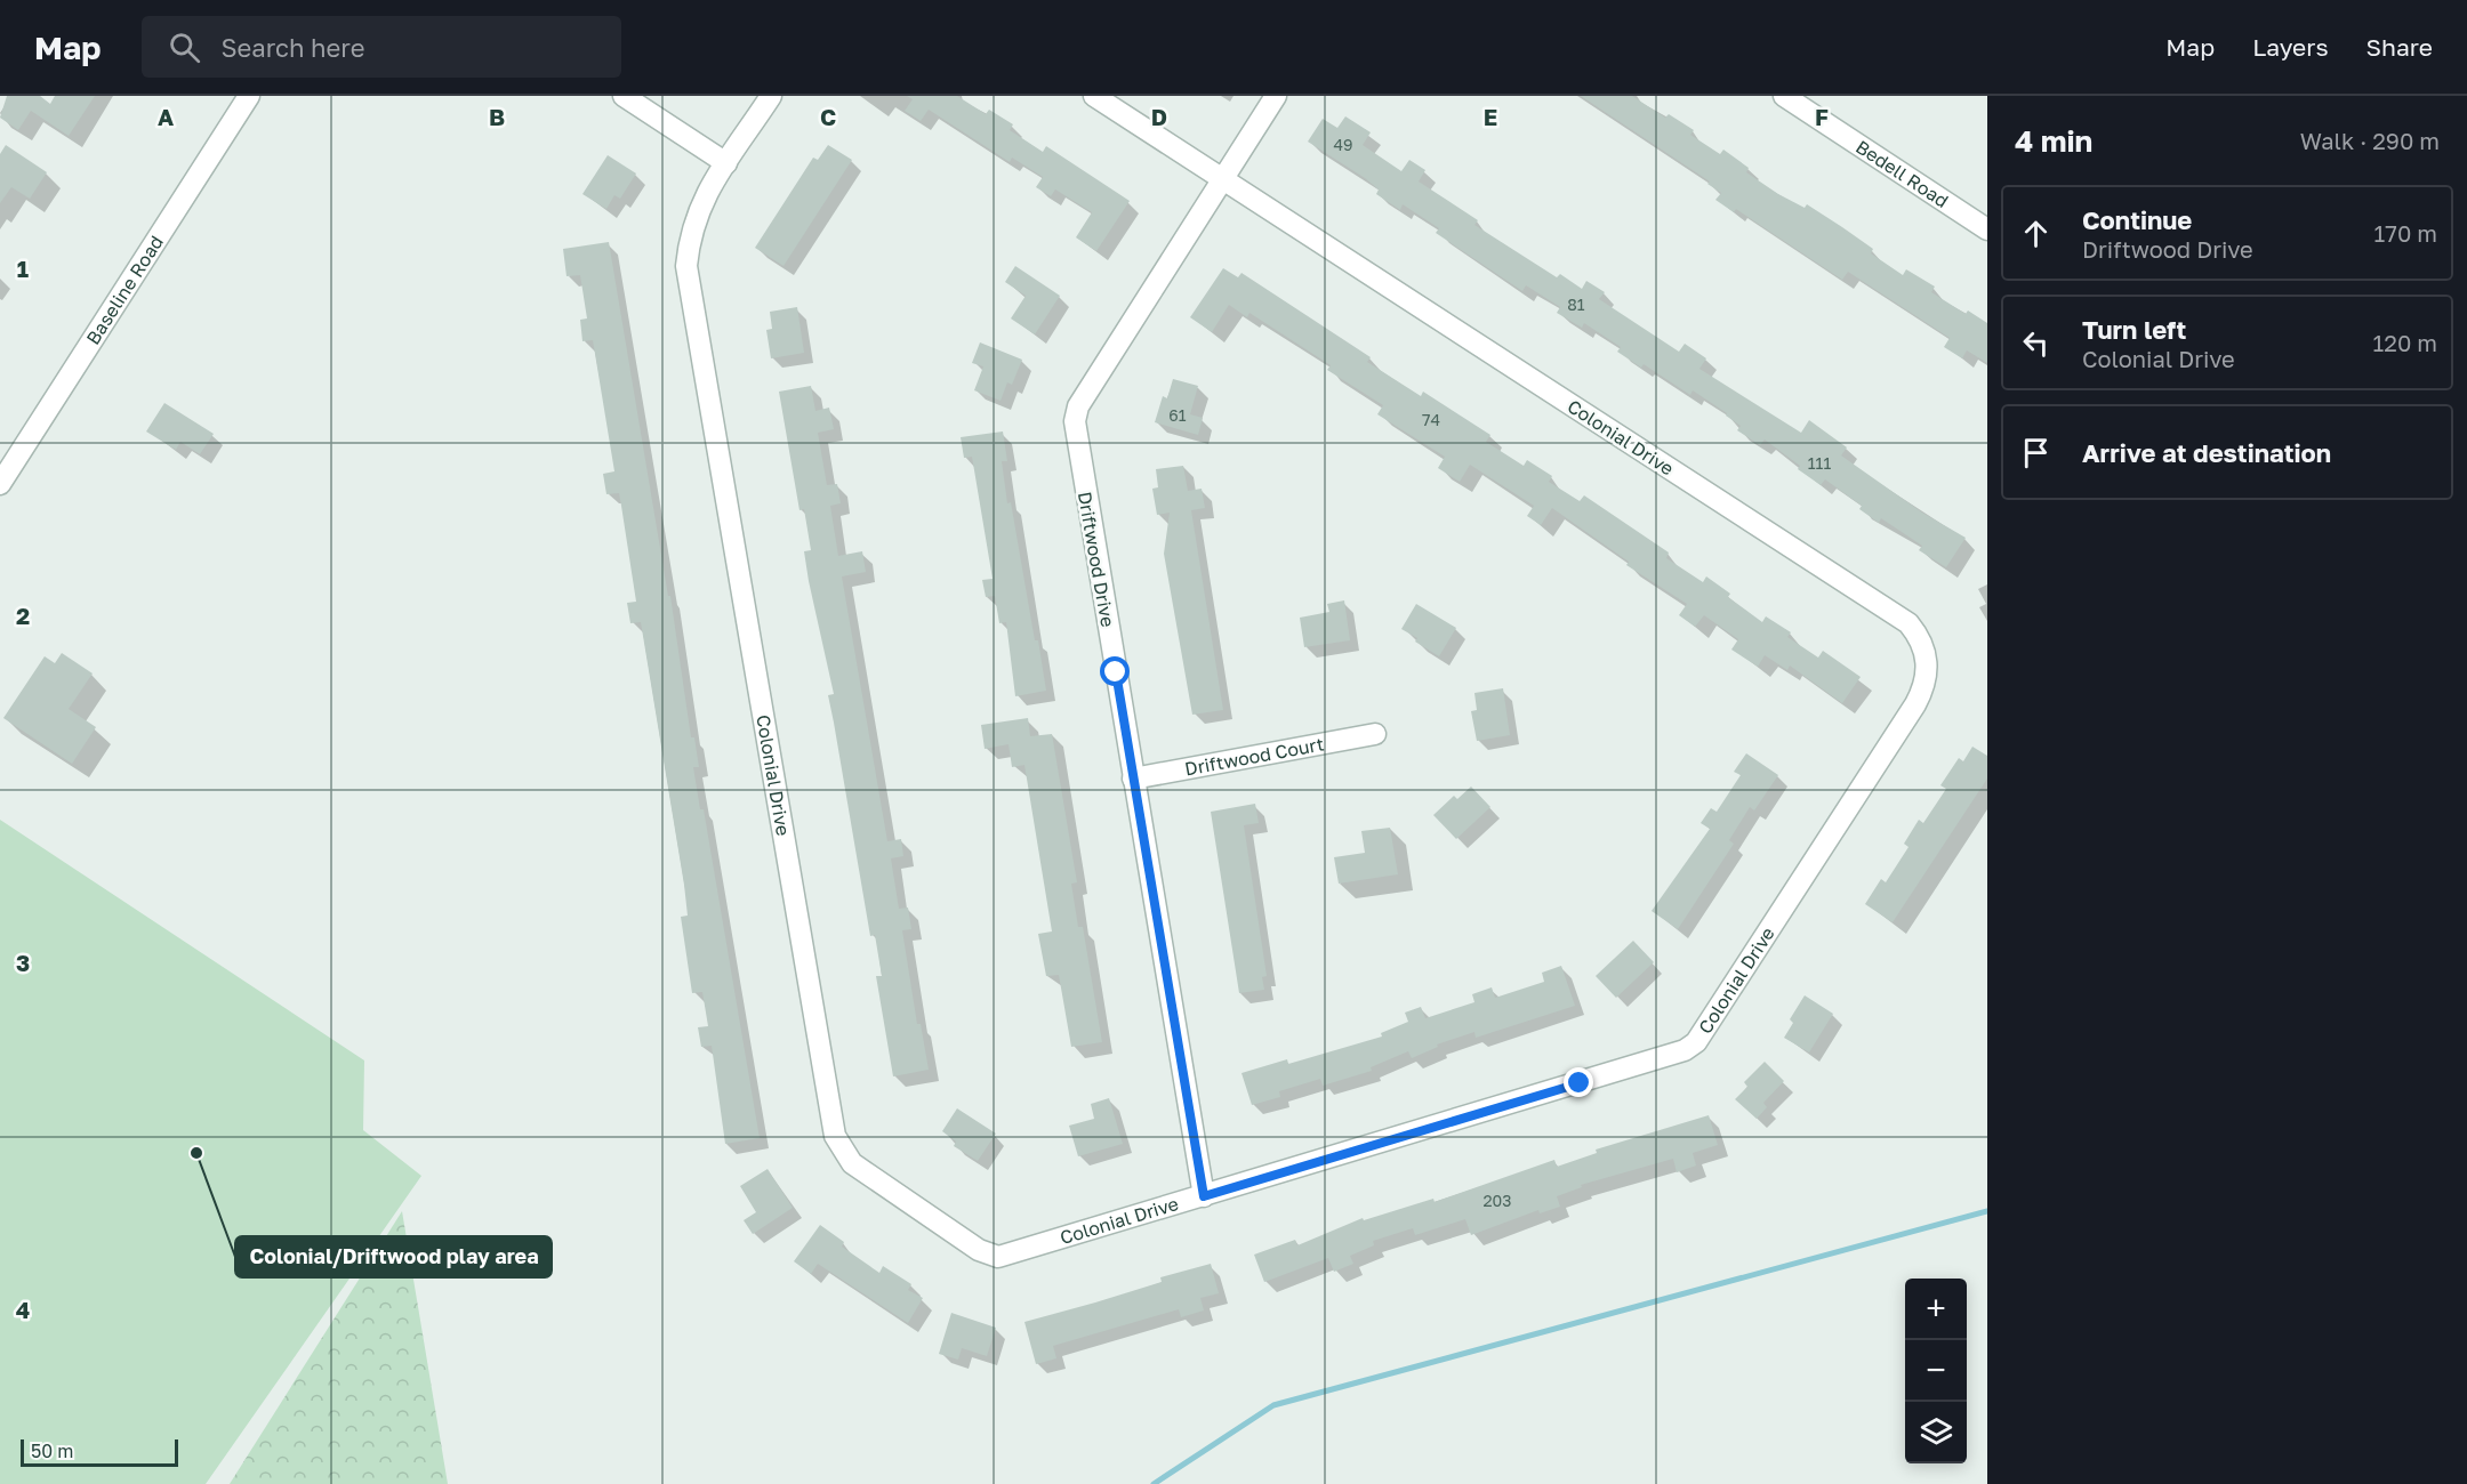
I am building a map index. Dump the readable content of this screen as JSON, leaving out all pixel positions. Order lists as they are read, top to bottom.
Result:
{
  "streets": {
    "street": [
      "Bedell Road",
      "Baseline Road",
      "Colonial Drive",
      "Driftwood Drive",
      "Driftwood Court"
    ]
  },
  "crossings": [
    ["Colonial Drive", "Driftwood Drive"],
    ["Driftwood Drive", "Driftwood Court"]
  ],
  "places": ["Colonial/Driftwood play area"],
  "house_numbers": [
    "49",
    "81",
    "61",
    "74",
    "111",
    "203"
  ],
  "scale_bar": "50 m",
  "page": {
    "header": "Map",
    "search": "Search here",
    "nav": ["Map", "Layers", "Share"],
    "heading": ["4 min", "Walk · 290 m"],
    "list": [
      ["Continue", "Driftwood Drive", "170 m"],
      ["Turn left", "Colonial Drive", "120 m"],
      "Arrive at destination"
    ],
    "map_buttons": ["+", "−"],
    "scale": "50 m"
  },
  "grid": {
    "columns": [
      "A",
      "B",
      "C",
      "D",
      "E",
      "F"
    ],
    "rows": [
      "1",
      "2",
      "3",
      "4"
    ]
  }
}
